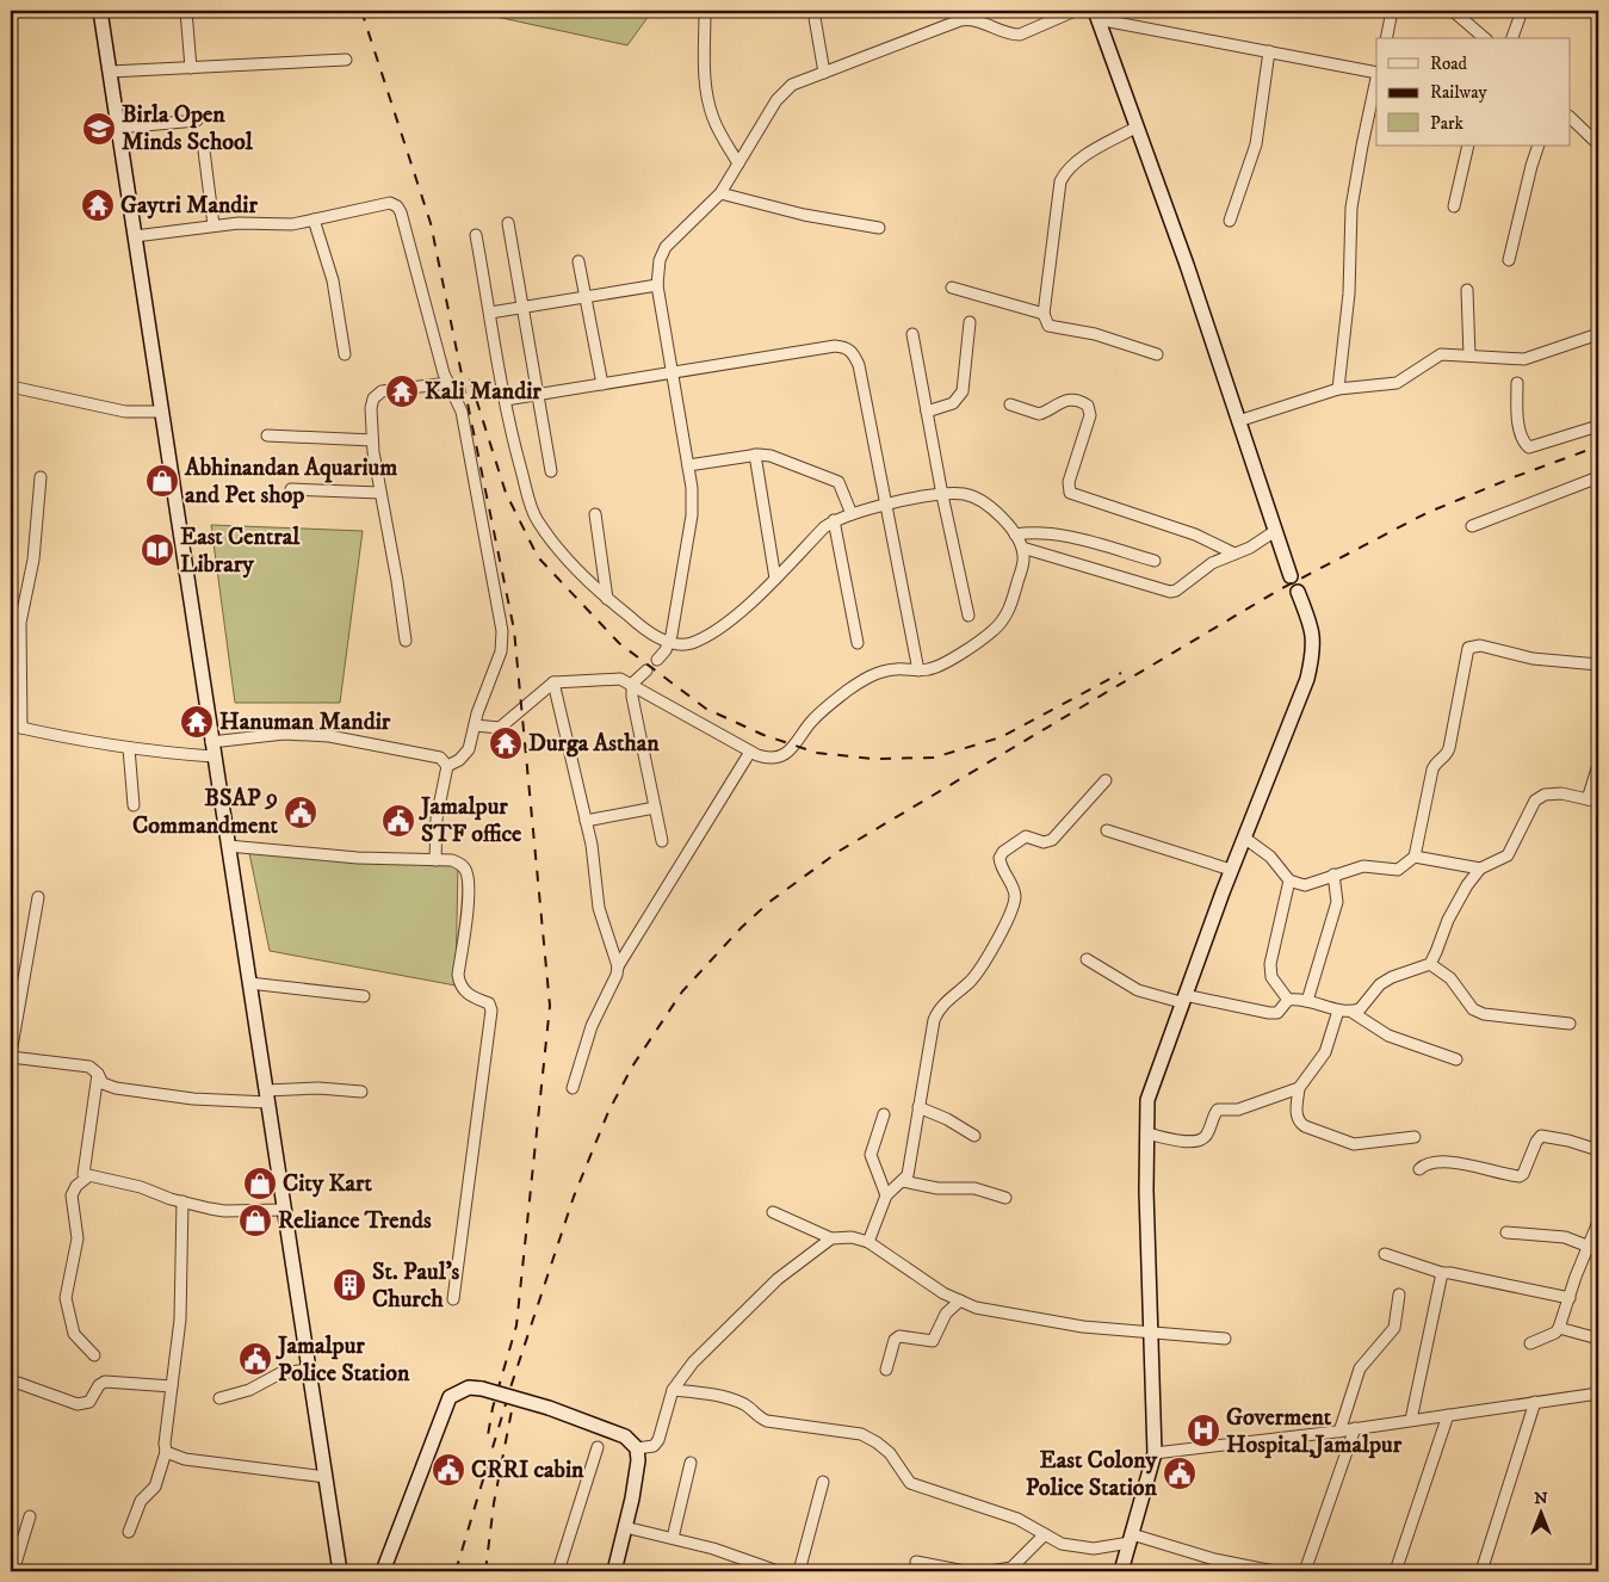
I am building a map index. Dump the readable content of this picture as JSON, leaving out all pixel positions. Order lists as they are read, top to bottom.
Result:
{
  "places": {
    "school or university": ["Birla Open Minds School"],
    "temple": [
      "Gaytri Mandir",
      "Kali Mandir",
      "Hanuman Mandir",
      "Durga Asthan"
    ],
    "shop": ["Abhinandan Aquarium and Pet shop", "City Kart", "Reliance Trends"],
    "library": ["East Central Library"],
    "public building": [
      "BSAP 9 Commandment",
      "Jamalpur STF office",
      "Jamalpur Police Station",
      "CRRI cabin",
      "East Colony Police Station"
    ],
    "building": ["St. Paul's Church"],
    "hospital": ["Goverment Hospital,Jamalpur"]
  },
  "legend": ["Road", "Railway", "Park"],
  "north": "top"
}
